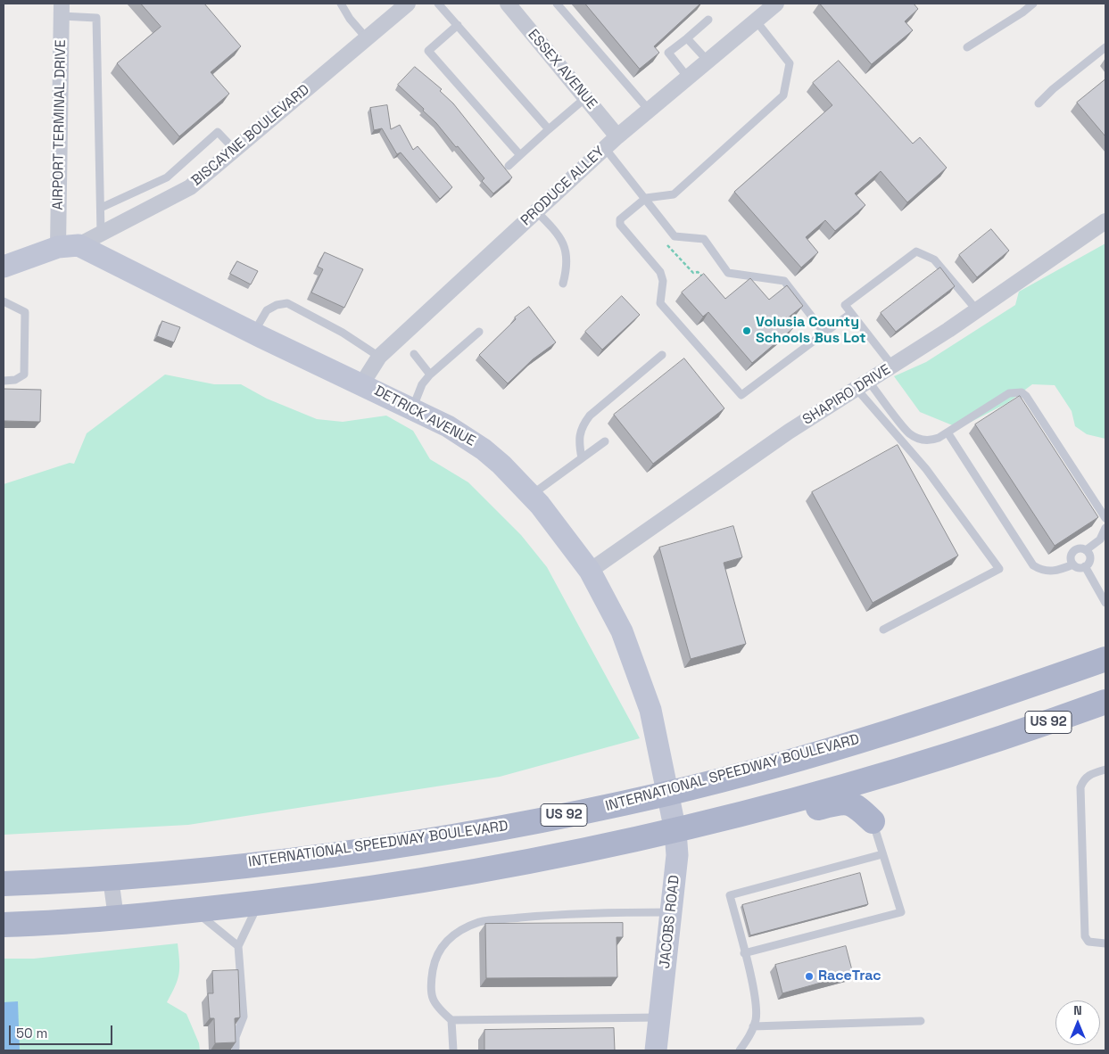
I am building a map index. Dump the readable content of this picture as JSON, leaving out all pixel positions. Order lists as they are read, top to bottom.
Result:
{
  "streets": {
    "main road": ["US 92", "INTERNATIONAL SPEEDWAY BOULEVARD"],
    "street": [
      "ESSEX AVENUE",
      "AIRPORT TERMINAL DRIVE",
      "BISCAYNE BOULEVARD",
      "PRODUCE ALLEY",
      "SHAPIRO DRIVE",
      "DETRICK AVENUE",
      "JACOBS ROAD"
    ]
  },
  "crossings": [
    ["ESSEX AVENUE", "PRODUCE ALLEY"],
    ["AIRPORT TERMINAL DRIVE", "BISCAYNE BOULEVARD"],
    ["AIRPORT TERMINAL DRIVE", "DETRICK AVENUE"],
    ["BISCAYNE BOULEVARD", "DETRICK AVENUE"],
    ["PRODUCE ALLEY", "DETRICK AVENUE"],
    ["SHAPIRO DRIVE", "DETRICK AVENUE"],
    ["DETRICK AVENUE", "INTERNATIONAL SPEEDWAY BOULEVARD"],
    ["DETRICK AVENUE", "JACOBS ROAD"],
    ["US 92", "JACOBS ROAD"],
    ["INTERNATIONAL SPEEDWAY BOULEVARD", "JACOBS ROAD"]
  ],
  "places": ["Volusia County Schools Bus Lot", "RaceTrac"],
  "scale_bar": "50 m",
  "north": "top"
}
